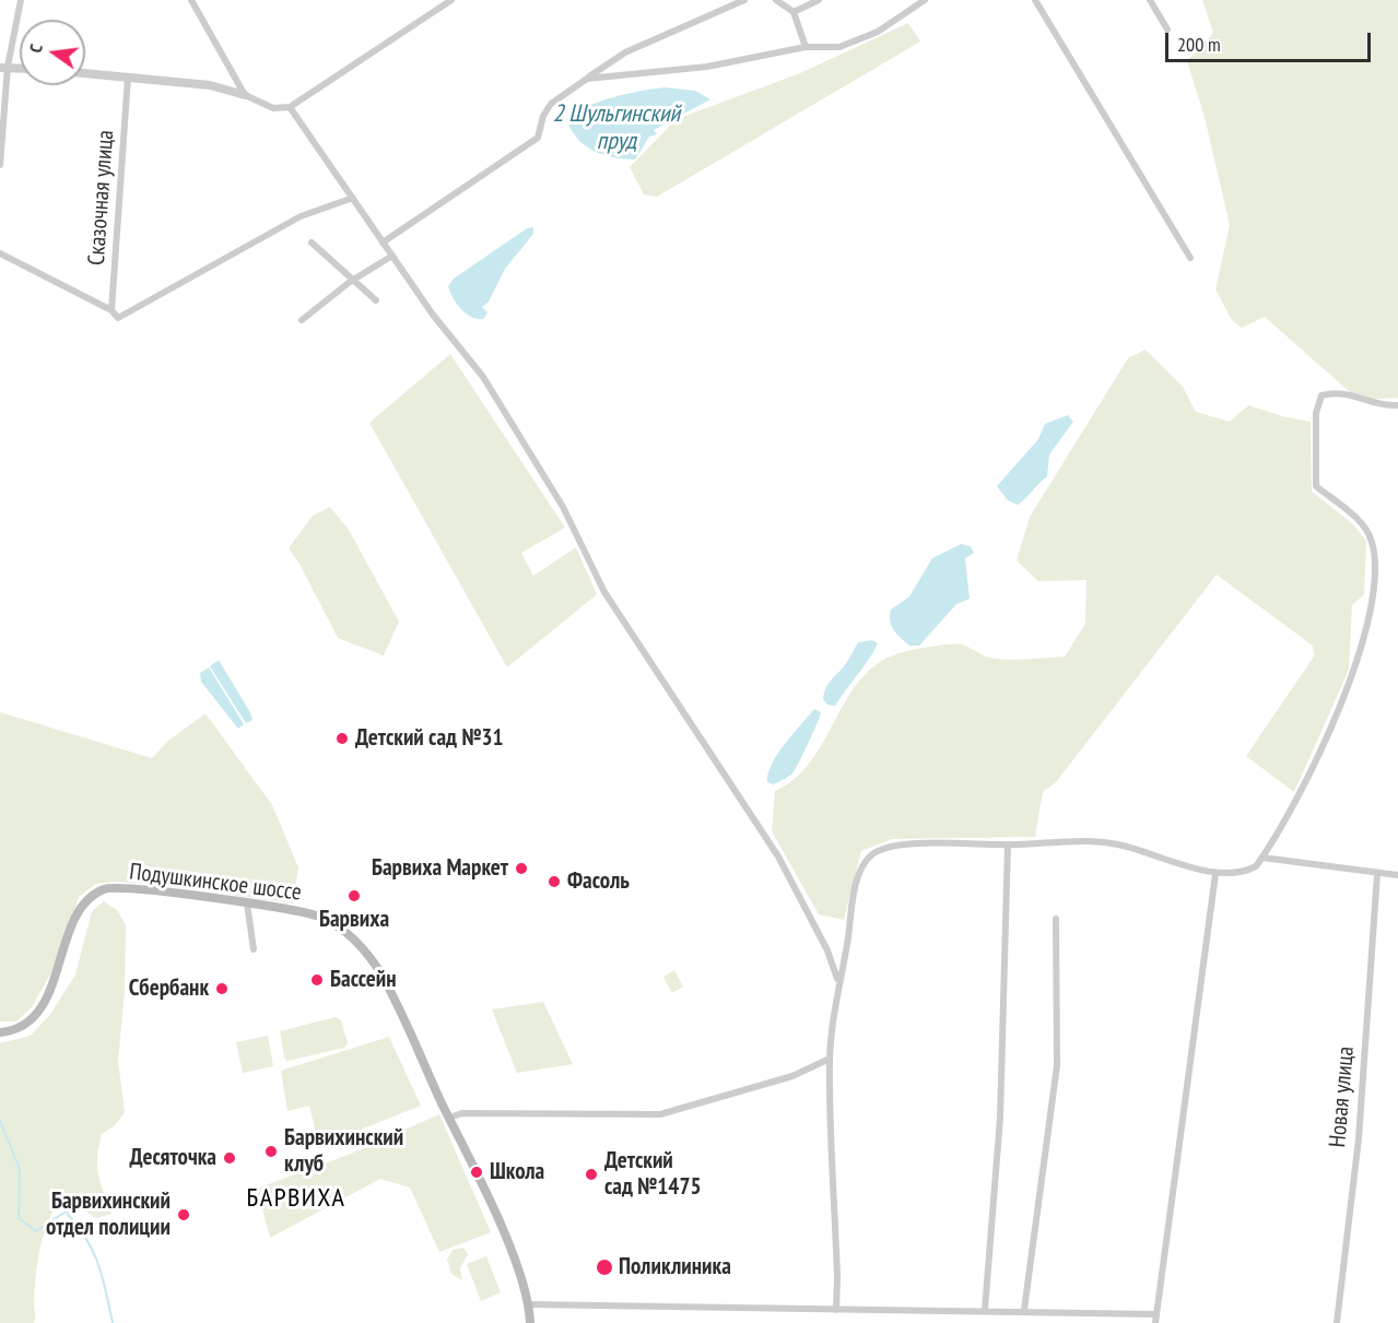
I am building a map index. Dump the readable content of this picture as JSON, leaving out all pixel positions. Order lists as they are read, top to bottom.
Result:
{
  "streets": {
    "main road": ["Подушкинское шоссе"],
    "street": ["Сказочная улица", "Новая улица"]
  },
  "districts": ["БАРВИХА"],
  "water": ["2 Шульгинский пруд"],
  "places": [
    "Детский сад №31",
    "Барвиха Маркет",
    "Фасоль",
    "Барвиха",
    "Бассейн",
    "Сбербанк",
    "Барвихинский клуб",
    "Десяточка",
    "Школа",
    "Детский сад №1475",
    "Барвихинский отдел полиции",
    "Поликлиника"
  ],
  "scale_bar": "200 m",
  "north": "left"
}
